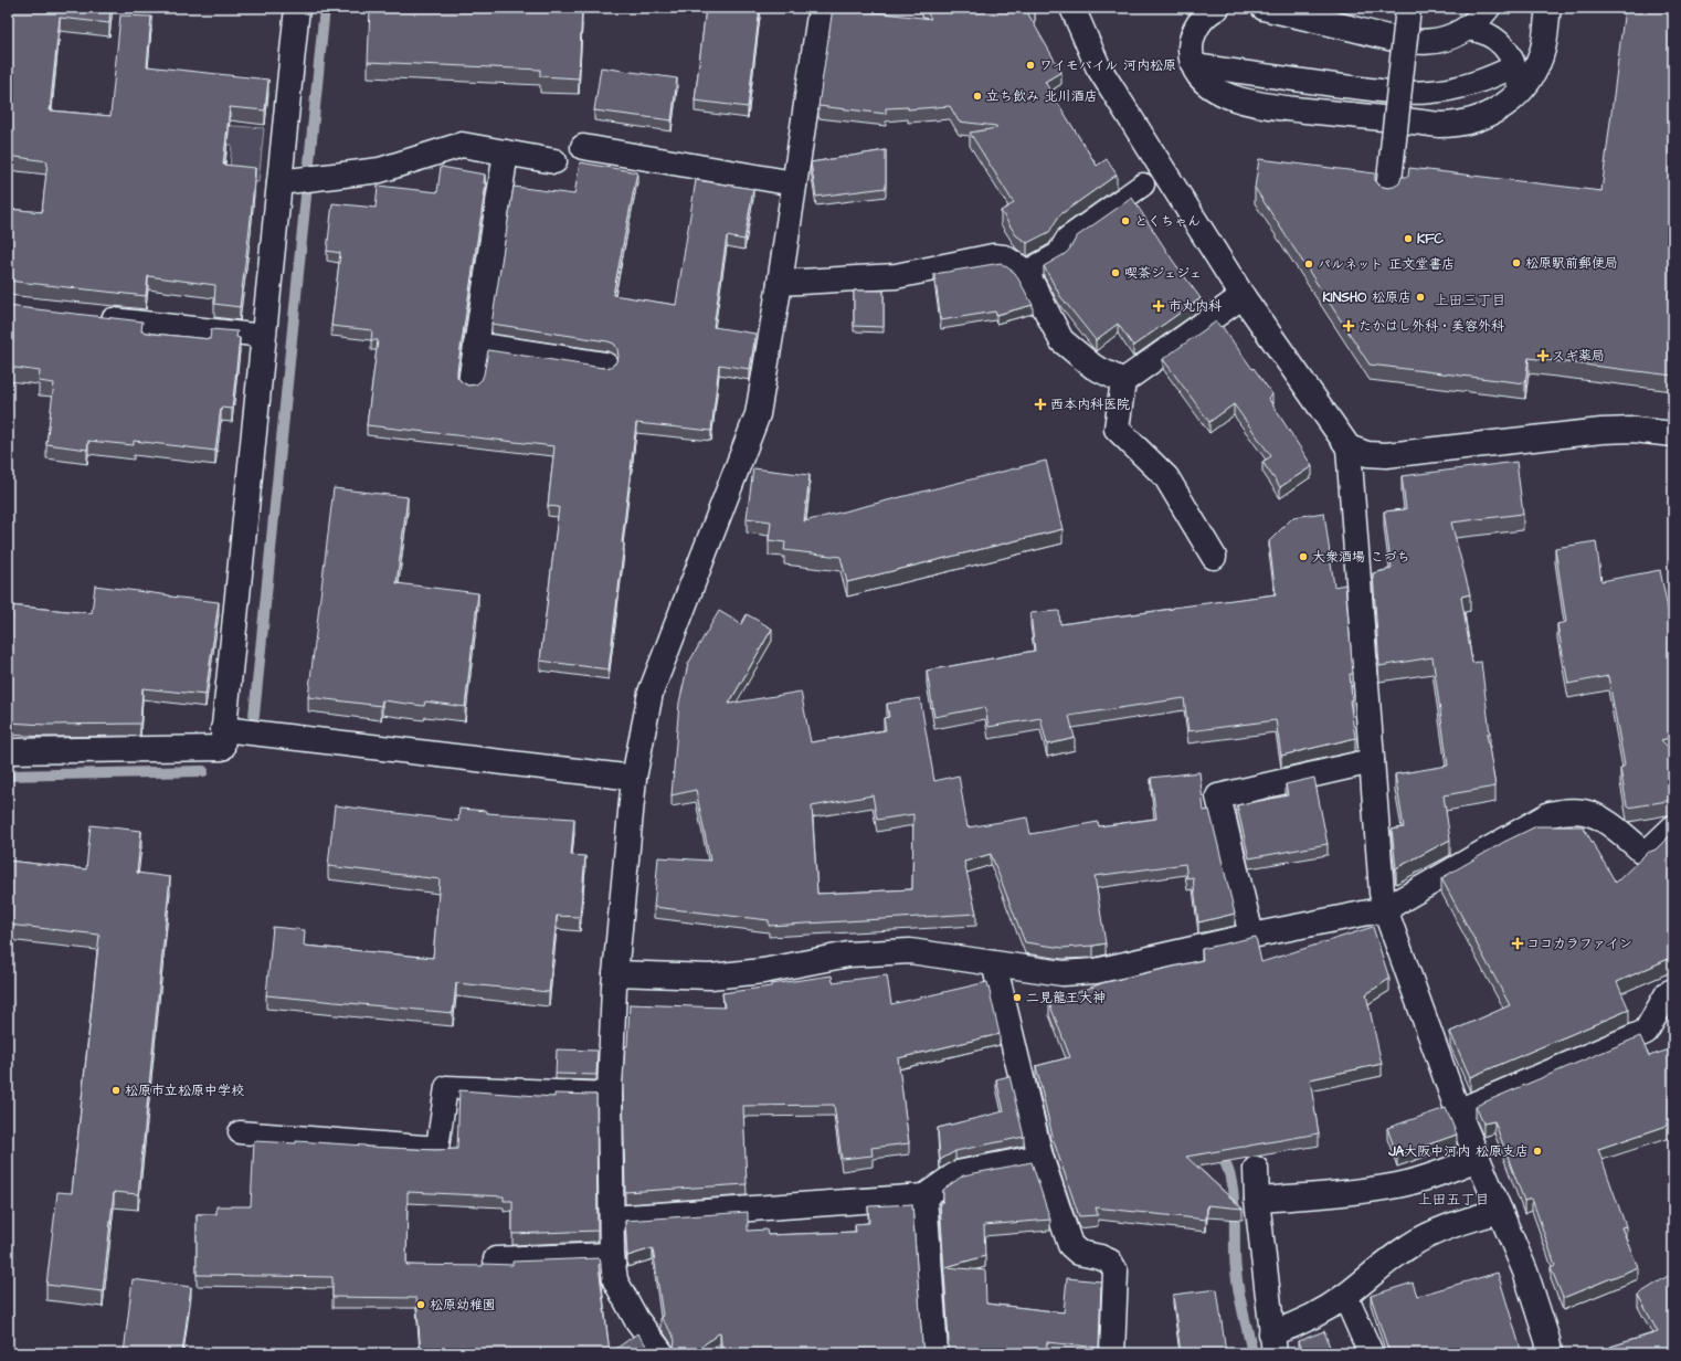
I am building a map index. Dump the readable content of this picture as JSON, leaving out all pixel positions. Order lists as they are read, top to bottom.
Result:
{
  "districts": ["上田三丁目", "上田五丁目"],
  "places": {
    "other": [
      "ワイモバイル 河内松原",
      "立ち飲み 北川酒店",
      "とくちゃん",
      "KFC",
      "松原駅前郵便局",
      "パルネット 正文堂書店",
      "喫茶ジェジェ",
      "KINSHO 松原店",
      "大衆酒場 こづち",
      "二見龍王大神",
      "松原市立松原中学校",
      "JA大阪中河内 松原支店",
      "松原幼稚園"
    ],
    "health": [
      "市丸内科",
      "たかはし外科・美容外科",
      "スギ薬局",
      "西本内科医院",
      "ココカラファイン"
    ]
  }
}
